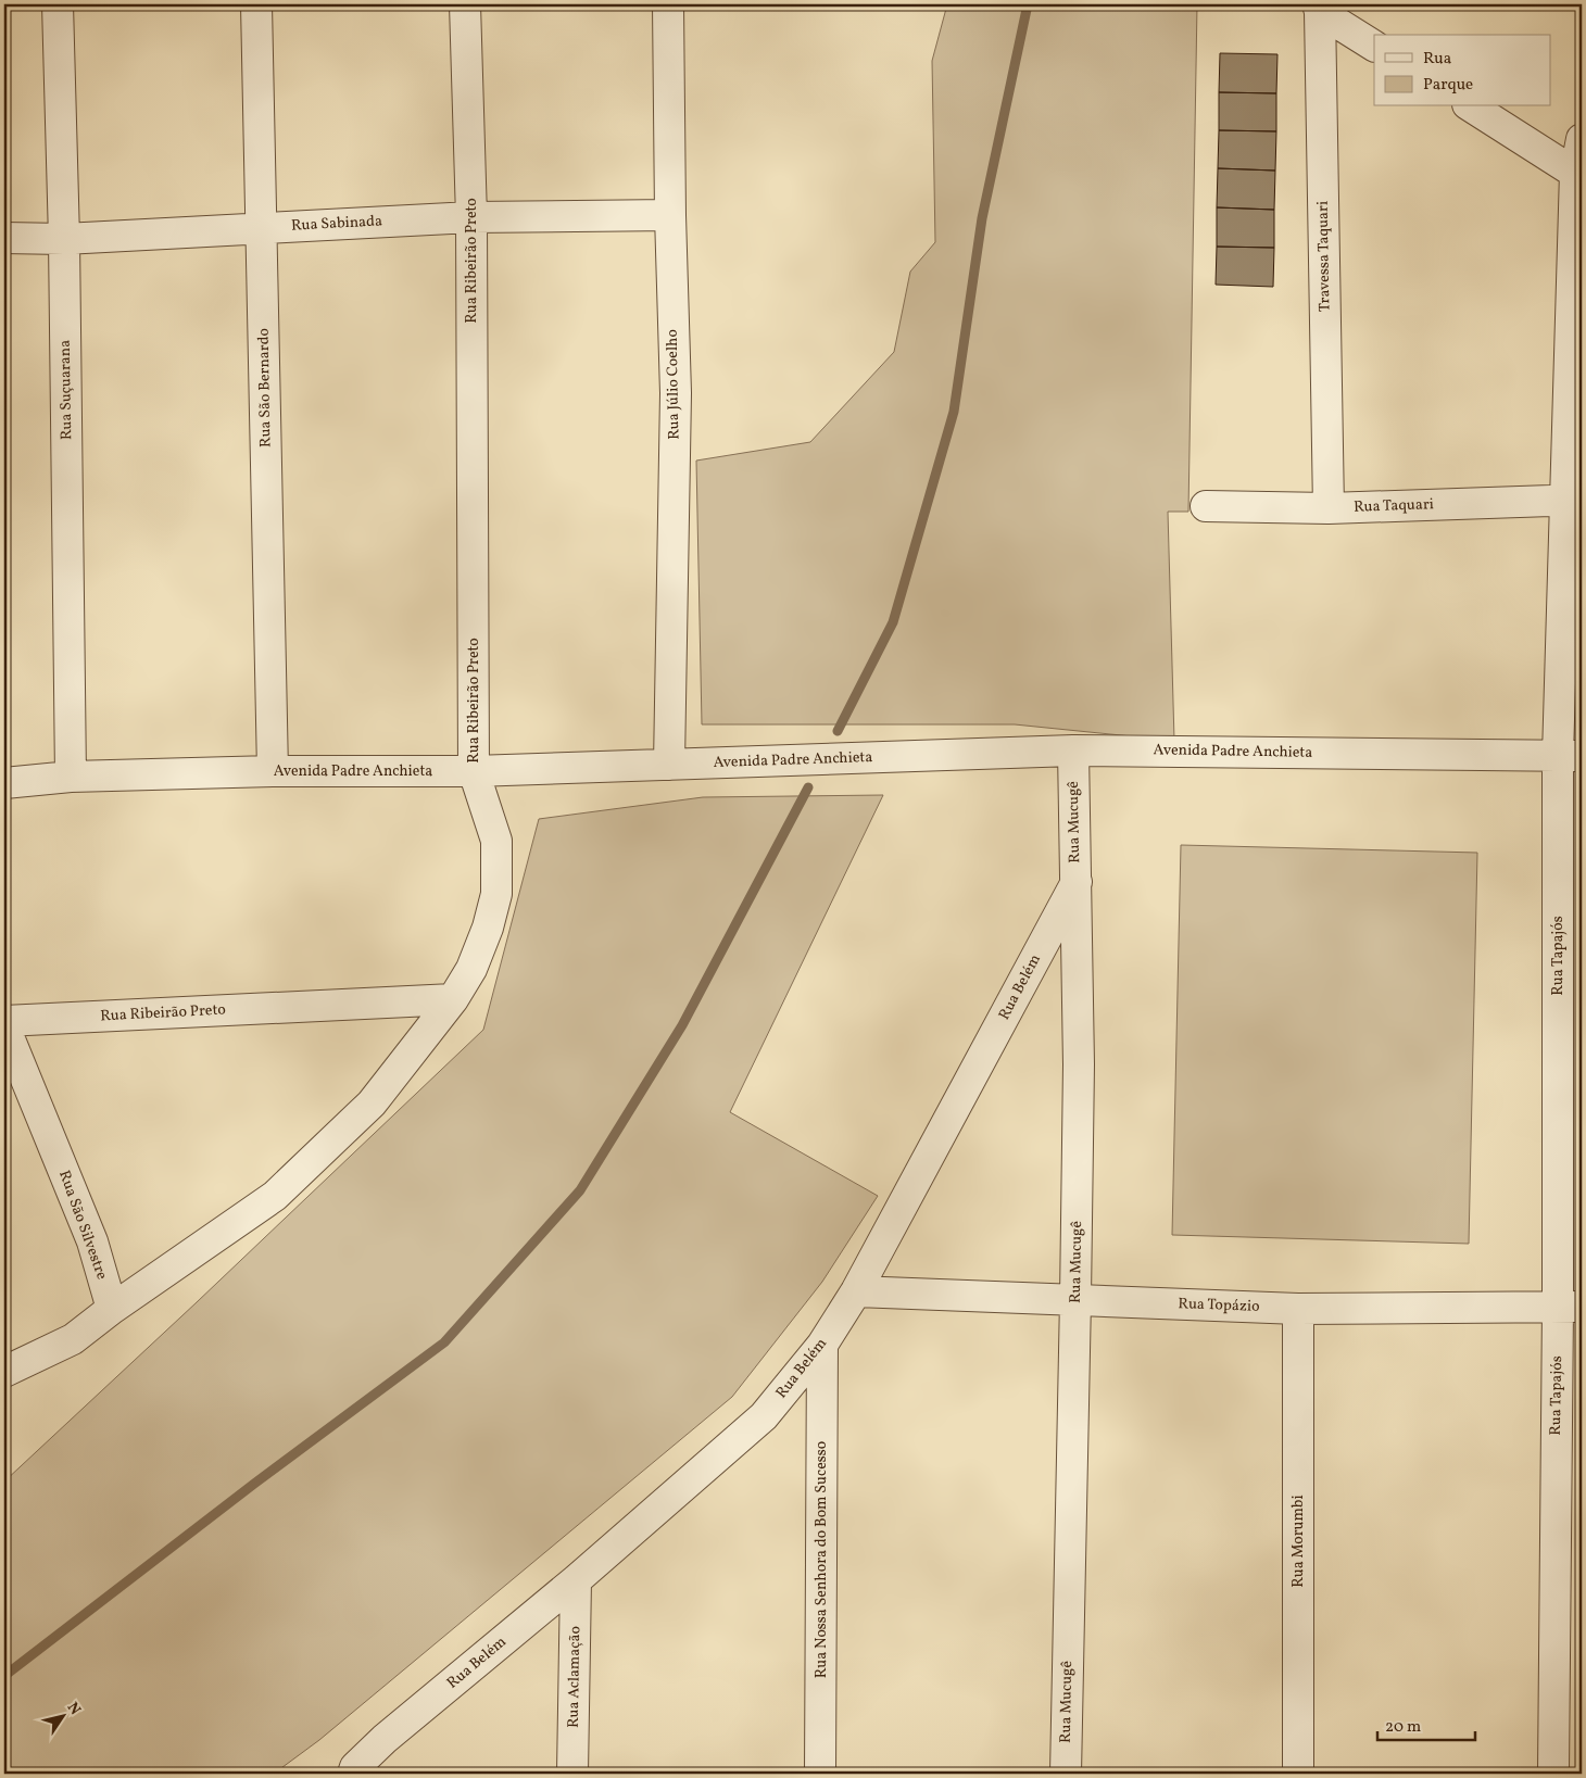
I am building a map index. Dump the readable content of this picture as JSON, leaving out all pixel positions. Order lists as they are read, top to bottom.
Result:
{
  "streets": {
    "street": [
      "Rua Sabinada",
      "Travessa Taquari",
      "Rua Ribeirão Preto",
      "Rua Júlio Coelho",
      "Rua São Bernardo",
      "Rua Suçuarana",
      "Rua Taquari",
      "Avenida Padre Anchieta",
      "Rua Mucugê",
      "Rua Tapajós",
      "Rua Belém",
      "Rua São Silvestre",
      "Rua Topázio",
      "Rua Morumbi",
      "Rua Nossa Senhora do Bom Sucesso",
      "Rua Aclamação"
    ]
  },
  "crossings": [
    ["Rua Sabinada", "Rua Ribeirão Preto"],
    ["Rua Sabinada", "Rua Júlio Coelho"],
    ["Rua Sabinada", "Rua São Bernardo"],
    ["Rua Sabinada", "Rua Suçuarana"],
    ["Travessa Taquari", "Rua Taquari"],
    ["Rua Ribeirão Preto", "Avenida Padre Anchieta"],
    ["Rua Júlio Coelho", "Avenida Padre Anchieta"],
    ["Rua São Bernardo", "Avenida Padre Anchieta"],
    ["Rua Suçuarana", "Avenida Padre Anchieta"],
    ["Rua Taquari", "Rua Tapajós"],
    ["Avenida Padre Anchieta", "Rua Mucugê"],
    ["Avenida Padre Anchieta", "Rua Tapajós"],
    ["Rua Mucugê", "Rua Belém"],
    ["Rua Mucugê", "Rua Topázio"],
    ["Rua Tapajós", "Rua Topázio"],
    ["Rua Belém", "Rua Topázio"],
    ["Rua Belém", "Rua Nossa Senhora do Bom Sucesso"],
    ["Rua Belém", "Rua Aclamação"],
    ["Rua Topázio", "Rua Morumbi"]
  ],
  "legend": ["Rua", "Parque"],
  "scale_bar": "20 m",
  "north": "top right"
}
